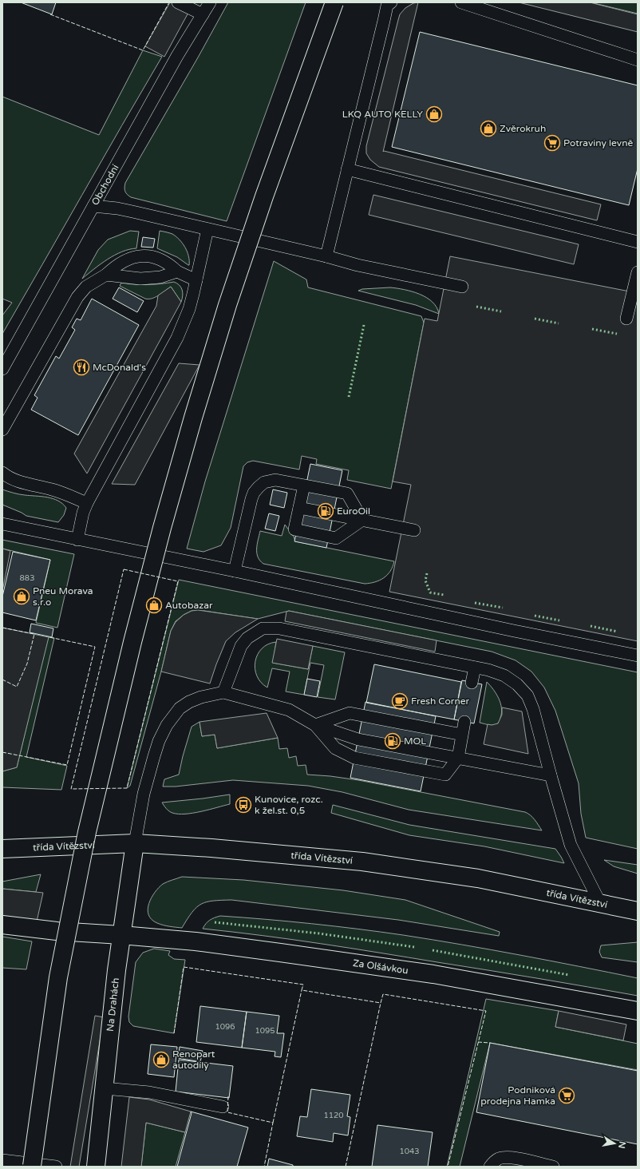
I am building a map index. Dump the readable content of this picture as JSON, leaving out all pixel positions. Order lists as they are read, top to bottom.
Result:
{
  "streets": {
    "main road": ["třída Vítězství", "Za Olšávkou", "Na Drahách"],
    "lane": ["Obchodní"]
  },
  "crossings": [
    ["třída Vítězství", "Na Drahách"],
    ["Za Olšávkou", "Na Drahách"]
  ],
  "places": {
    "shop": [
      "LKQ AUTO KELLY",
      "Zvěrokruh",
      "Pneu Morava s.r.o",
      "Autobazar",
      "Renopart autodíly"
    ],
    "supermarket": ["Potraviny levně", "Podniková prodejna Hamka"],
    "restaurant": ["McDonald's"],
    "fuel station": ["EuroOil", "MOL"],
    "cafe": ["Fresh Corner"],
    "bus stop": ["Kunovice, rozc. k žel.st. 0,5"]
  },
  "house_numbers": [
    "883",
    "1096",
    "1095",
    "1120",
    "1043"
  ],
  "north": "right"
}
